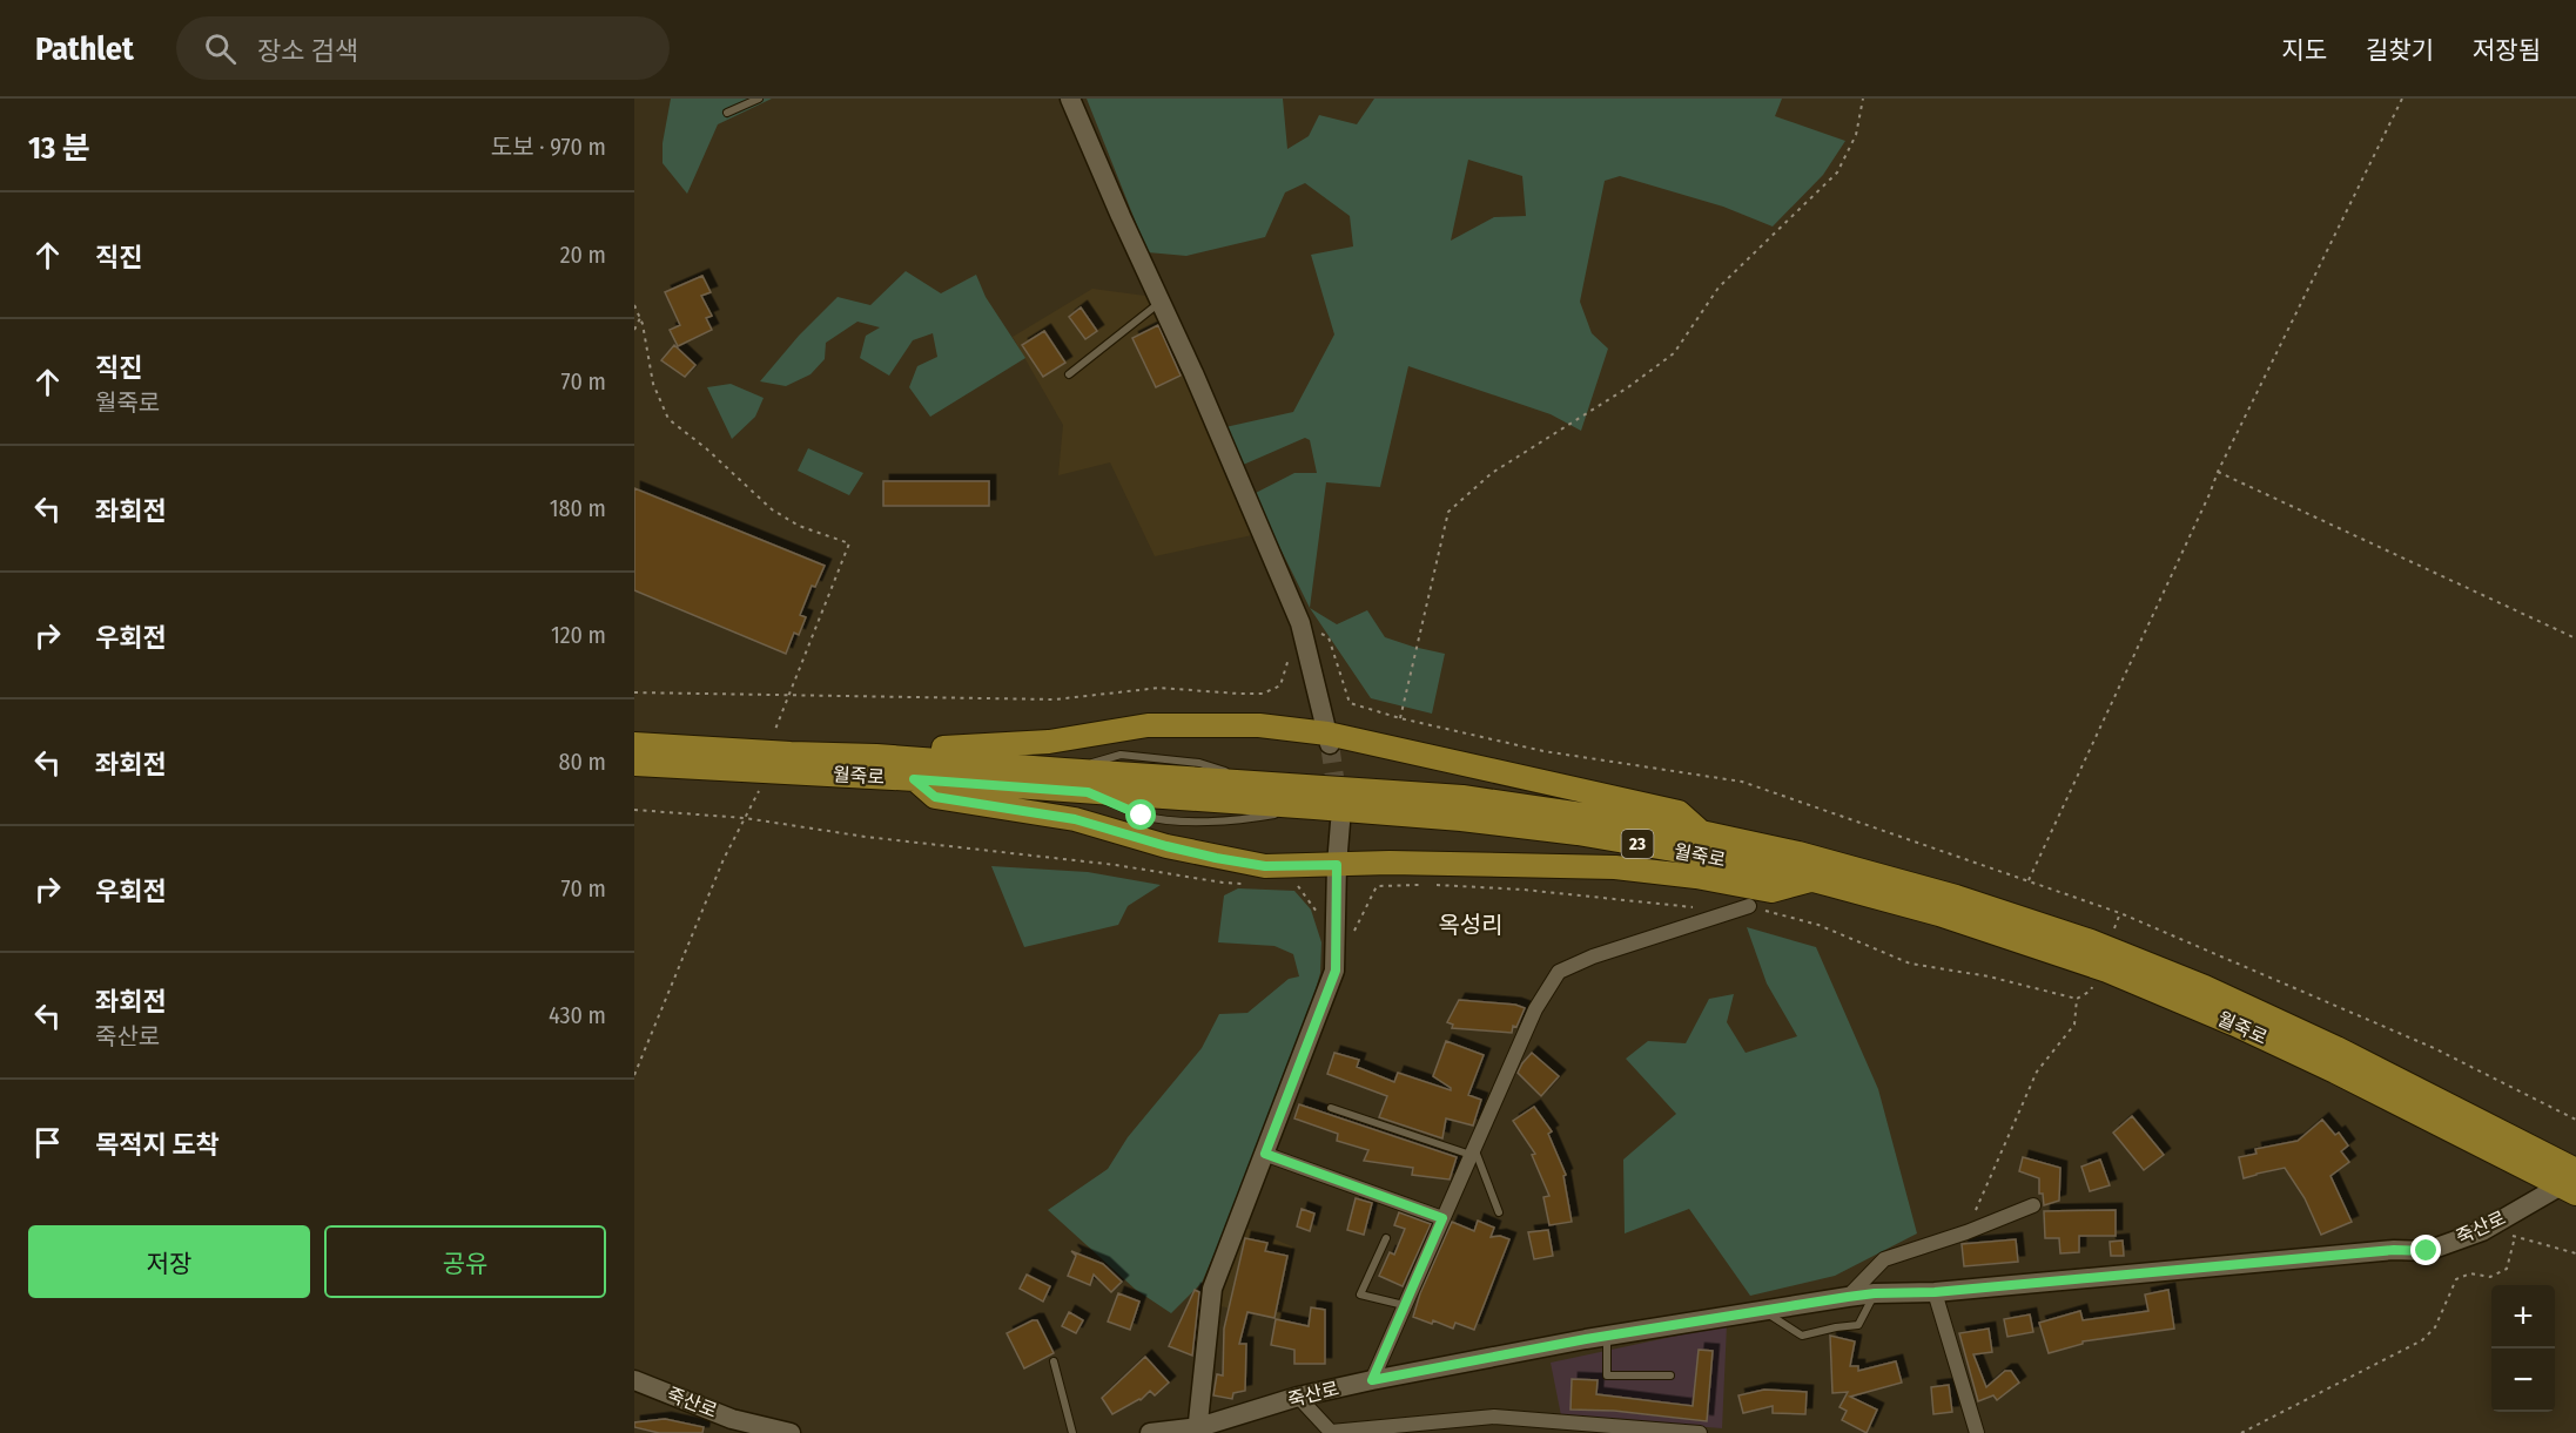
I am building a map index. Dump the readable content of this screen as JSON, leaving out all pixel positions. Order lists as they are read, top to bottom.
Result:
{
  "streets": {
    "main road": ["월죽로", "23"],
    "street": ["죽산로"]
  },
  "crossings": [
    ["월죽로", "죽산로"]
  ],
  "districts": ["옥성리"],
  "page": {
    "header": "Pathlet",
    "search": "장소 검색",
    "nav": ["지도", "길찾기", "저장됨"],
    "heading": ["13 분", "도보 · 970 m"],
    "list": [
      ["직진", "20 m"],
      ["직진", "월죽로", "70 m"],
      ["좌회전", "180 m"],
      ["우회전", "120 m"],
      ["좌회전", "80 m"],
      ["우회전", "70 m"],
      ["좌회전", "죽산로", "430 m"],
      "목적지 도착"
    ],
    "buttons": ["저장", "공유"],
    "map_buttons": ["+", "−"]
  }
}
